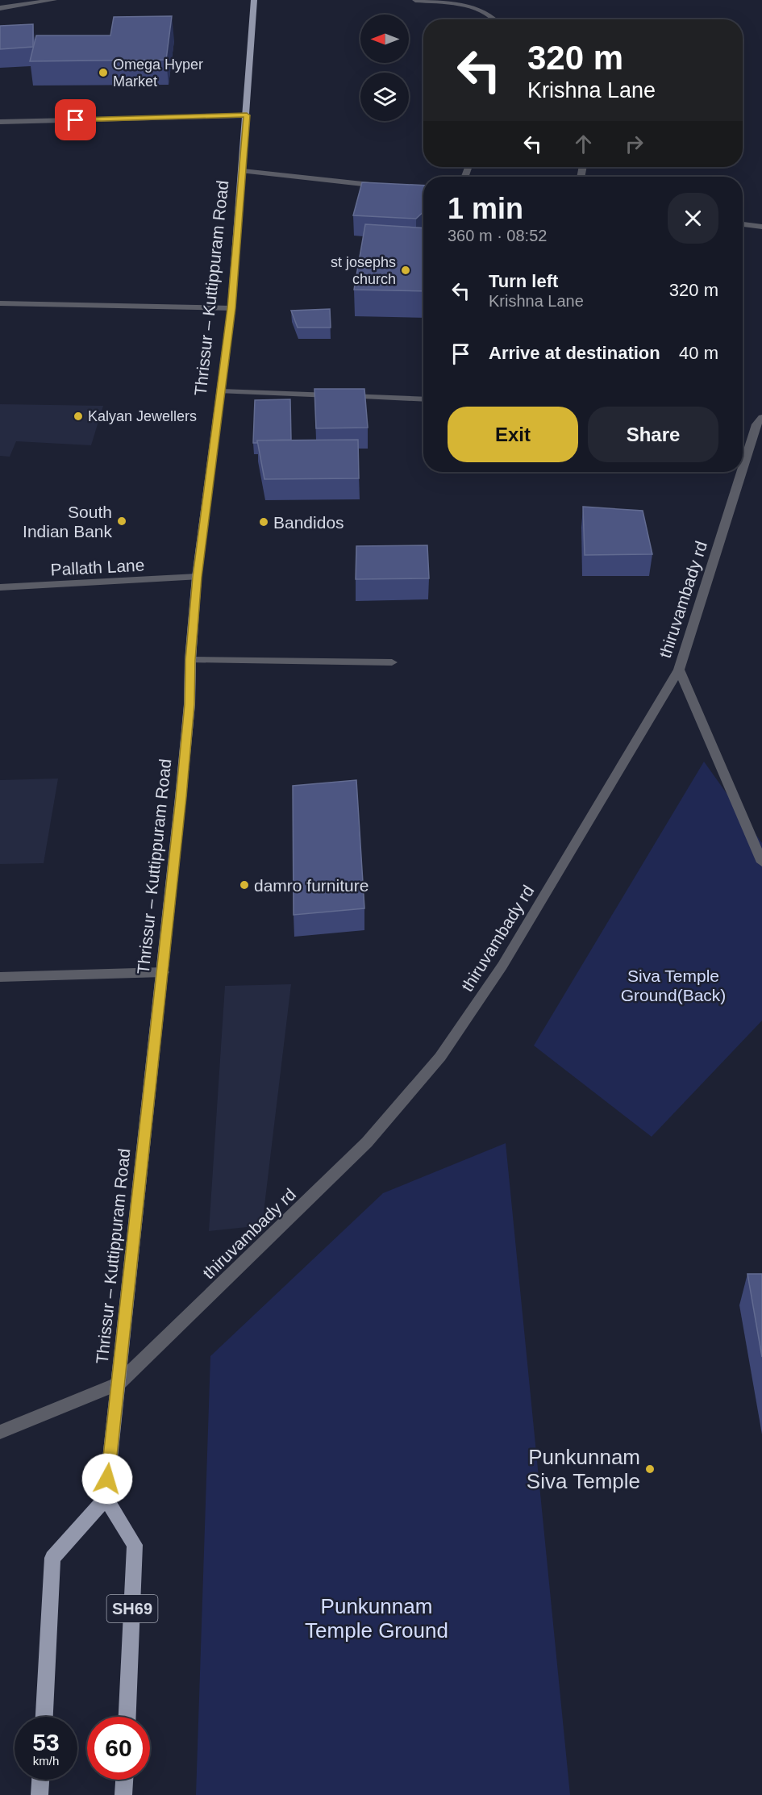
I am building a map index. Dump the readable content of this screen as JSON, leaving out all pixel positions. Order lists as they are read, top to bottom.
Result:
{
  "streets": {
    "main road": ["Thrissur – Kuttippuram Road", "SH69"],
    "street": ["Pallath Lane", "thiruvambady rd"]
  },
  "crossings": [
    ["Thrissur – Kuttippuram Road", "Pallath Lane"],
    ["Thrissur – Kuttippuram Road", "thiruvambady rd"],
    ["Thrissur – Kuttippuram Road", "SH69"]
  ],
  "parks": ["Siva Temple Ground(Back)", "Punkunnam Temple Ground"],
  "places": [
    "Omega Hyper Market",
    "st josephs church",
    "Kalyan Jewellers",
    "South Indian Bank",
    "Bandidos",
    "damro furniture",
    "Punkunnam Siva Temple"
  ],
  "north": "left",
  "page": {
    "turn": ["320 m", "Krishna Lane"],
    "heading": ["1 min", "360 m · 08:52"],
    "list": [
      {
        "name": "Turn left",
        "note": "Krishna Lane",
        "value": "320 m"
      },
      {
        "name": "Arrive at destination",
        "value": "40 m"
      }
    ],
    "buttons": ["Exit", "Share"],
    "speed": "53 km/h",
    "limit": "60"
  }
}
